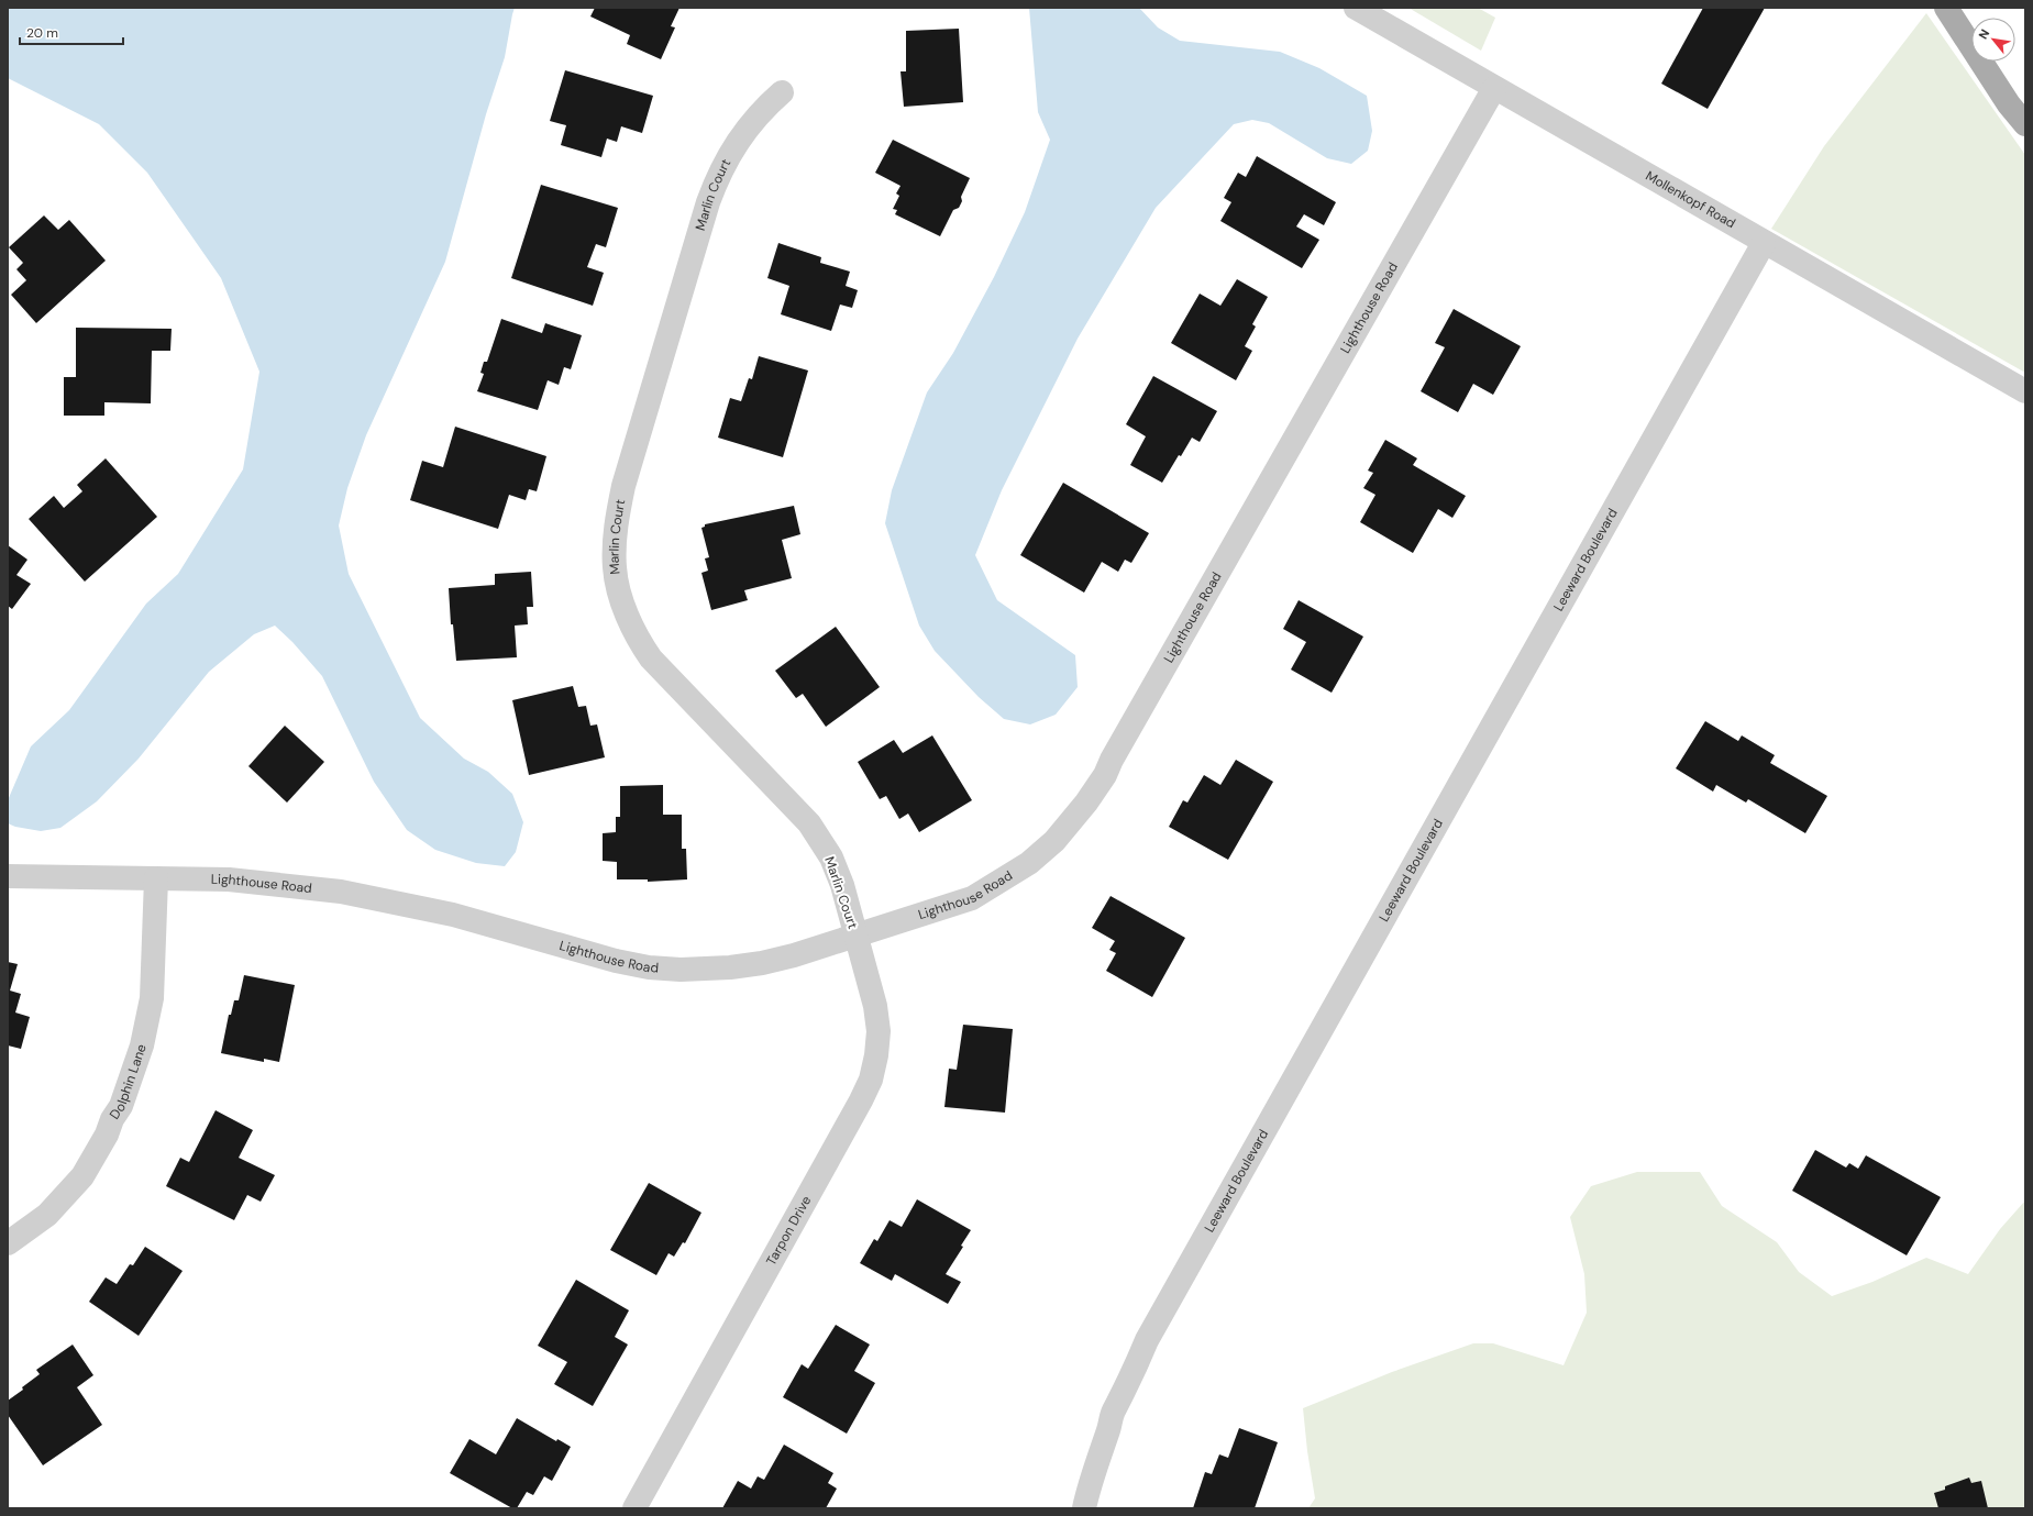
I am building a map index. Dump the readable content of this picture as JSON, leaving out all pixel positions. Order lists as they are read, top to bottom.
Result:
{
  "streets": {
    "street": [
      "Marlin Court",
      "Mollenkopf Road",
      "Lighthouse Road",
      "Leeward Boulevard",
      "Dolphin Lane",
      "Tarpon Drive"
    ]
  },
  "crossings": [
    ["Marlin Court", "Lighthouse Road"],
    ["Marlin Court", "Tarpon Drive"],
    ["Mollenkopf Road", "Lighthouse Road"],
    ["Mollenkopf Road", "Leeward Boulevard"],
    ["Lighthouse Road", "Dolphin Lane"],
    ["Lighthouse Road", "Tarpon Drive"]
  ],
  "scale_bar": "20 m",
  "north": "top left"
}
